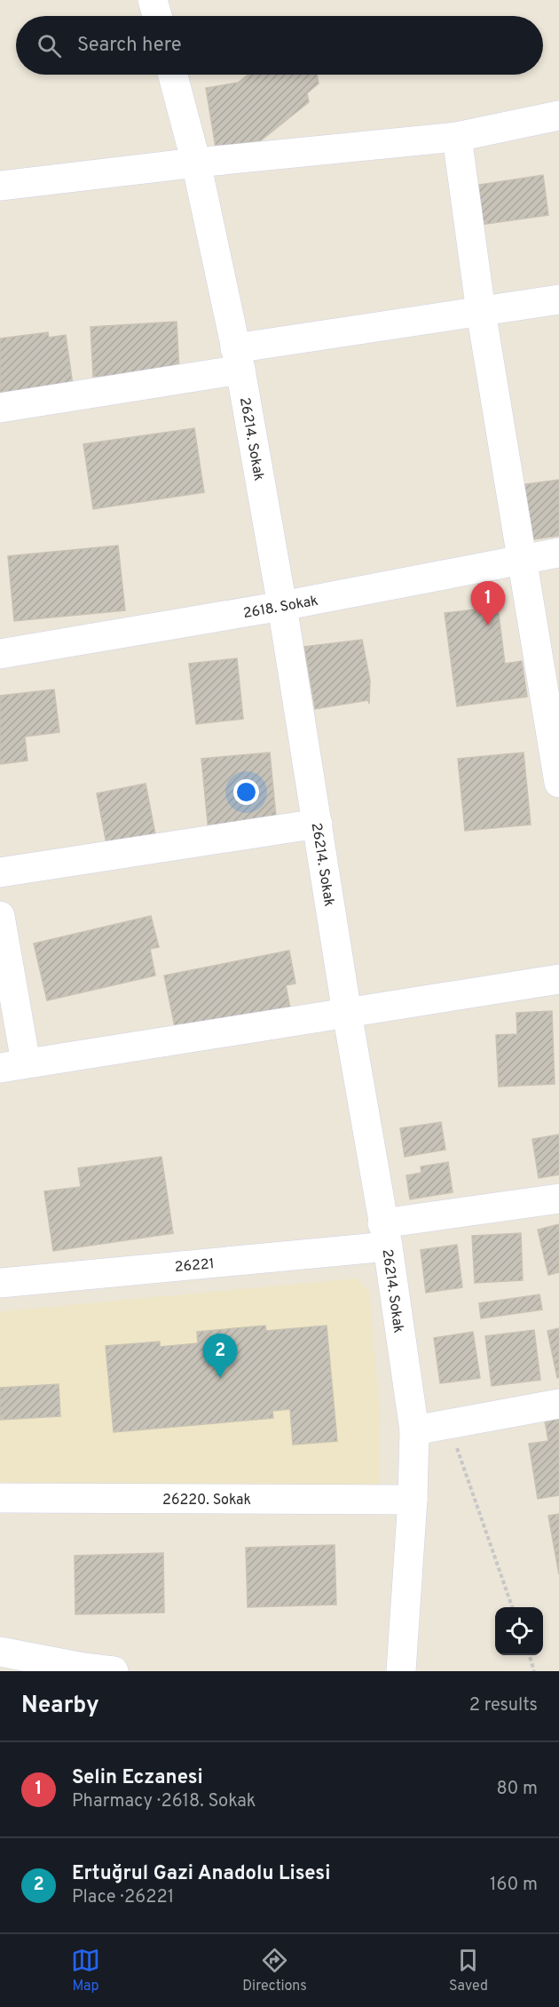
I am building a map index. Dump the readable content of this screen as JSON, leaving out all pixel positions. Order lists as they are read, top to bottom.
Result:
{
  "streets": {
    "street": [
      "26214. Sokak",
      "2618. Sokak",
      "26221",
      "26220. Sokak"
    ]
  },
  "crossings": [
    ["26214. Sokak", "2618. Sokak"],
    ["26214. Sokak", "26221"],
    ["26214. Sokak", "26220. Sokak"]
  ],
  "page": {
    "search": "Search here",
    "pins": ["1", "2"],
    "heading": ["Nearby", "2 results"],
    "list": [
      {
        "mark": "1",
        "name": "Selin Eczanesi",
        "note": "Pharmacy · 2618. Sokak",
        "value": "80 m"
      },
      {
        "mark": "2",
        "name": "Ertuğrul Gazi Anadolu Lisesi",
        "note": "Place · 26221",
        "value": "160 m"
      }
    ],
    "nav": ["Map", "Directions", "Saved"]
  }
}
